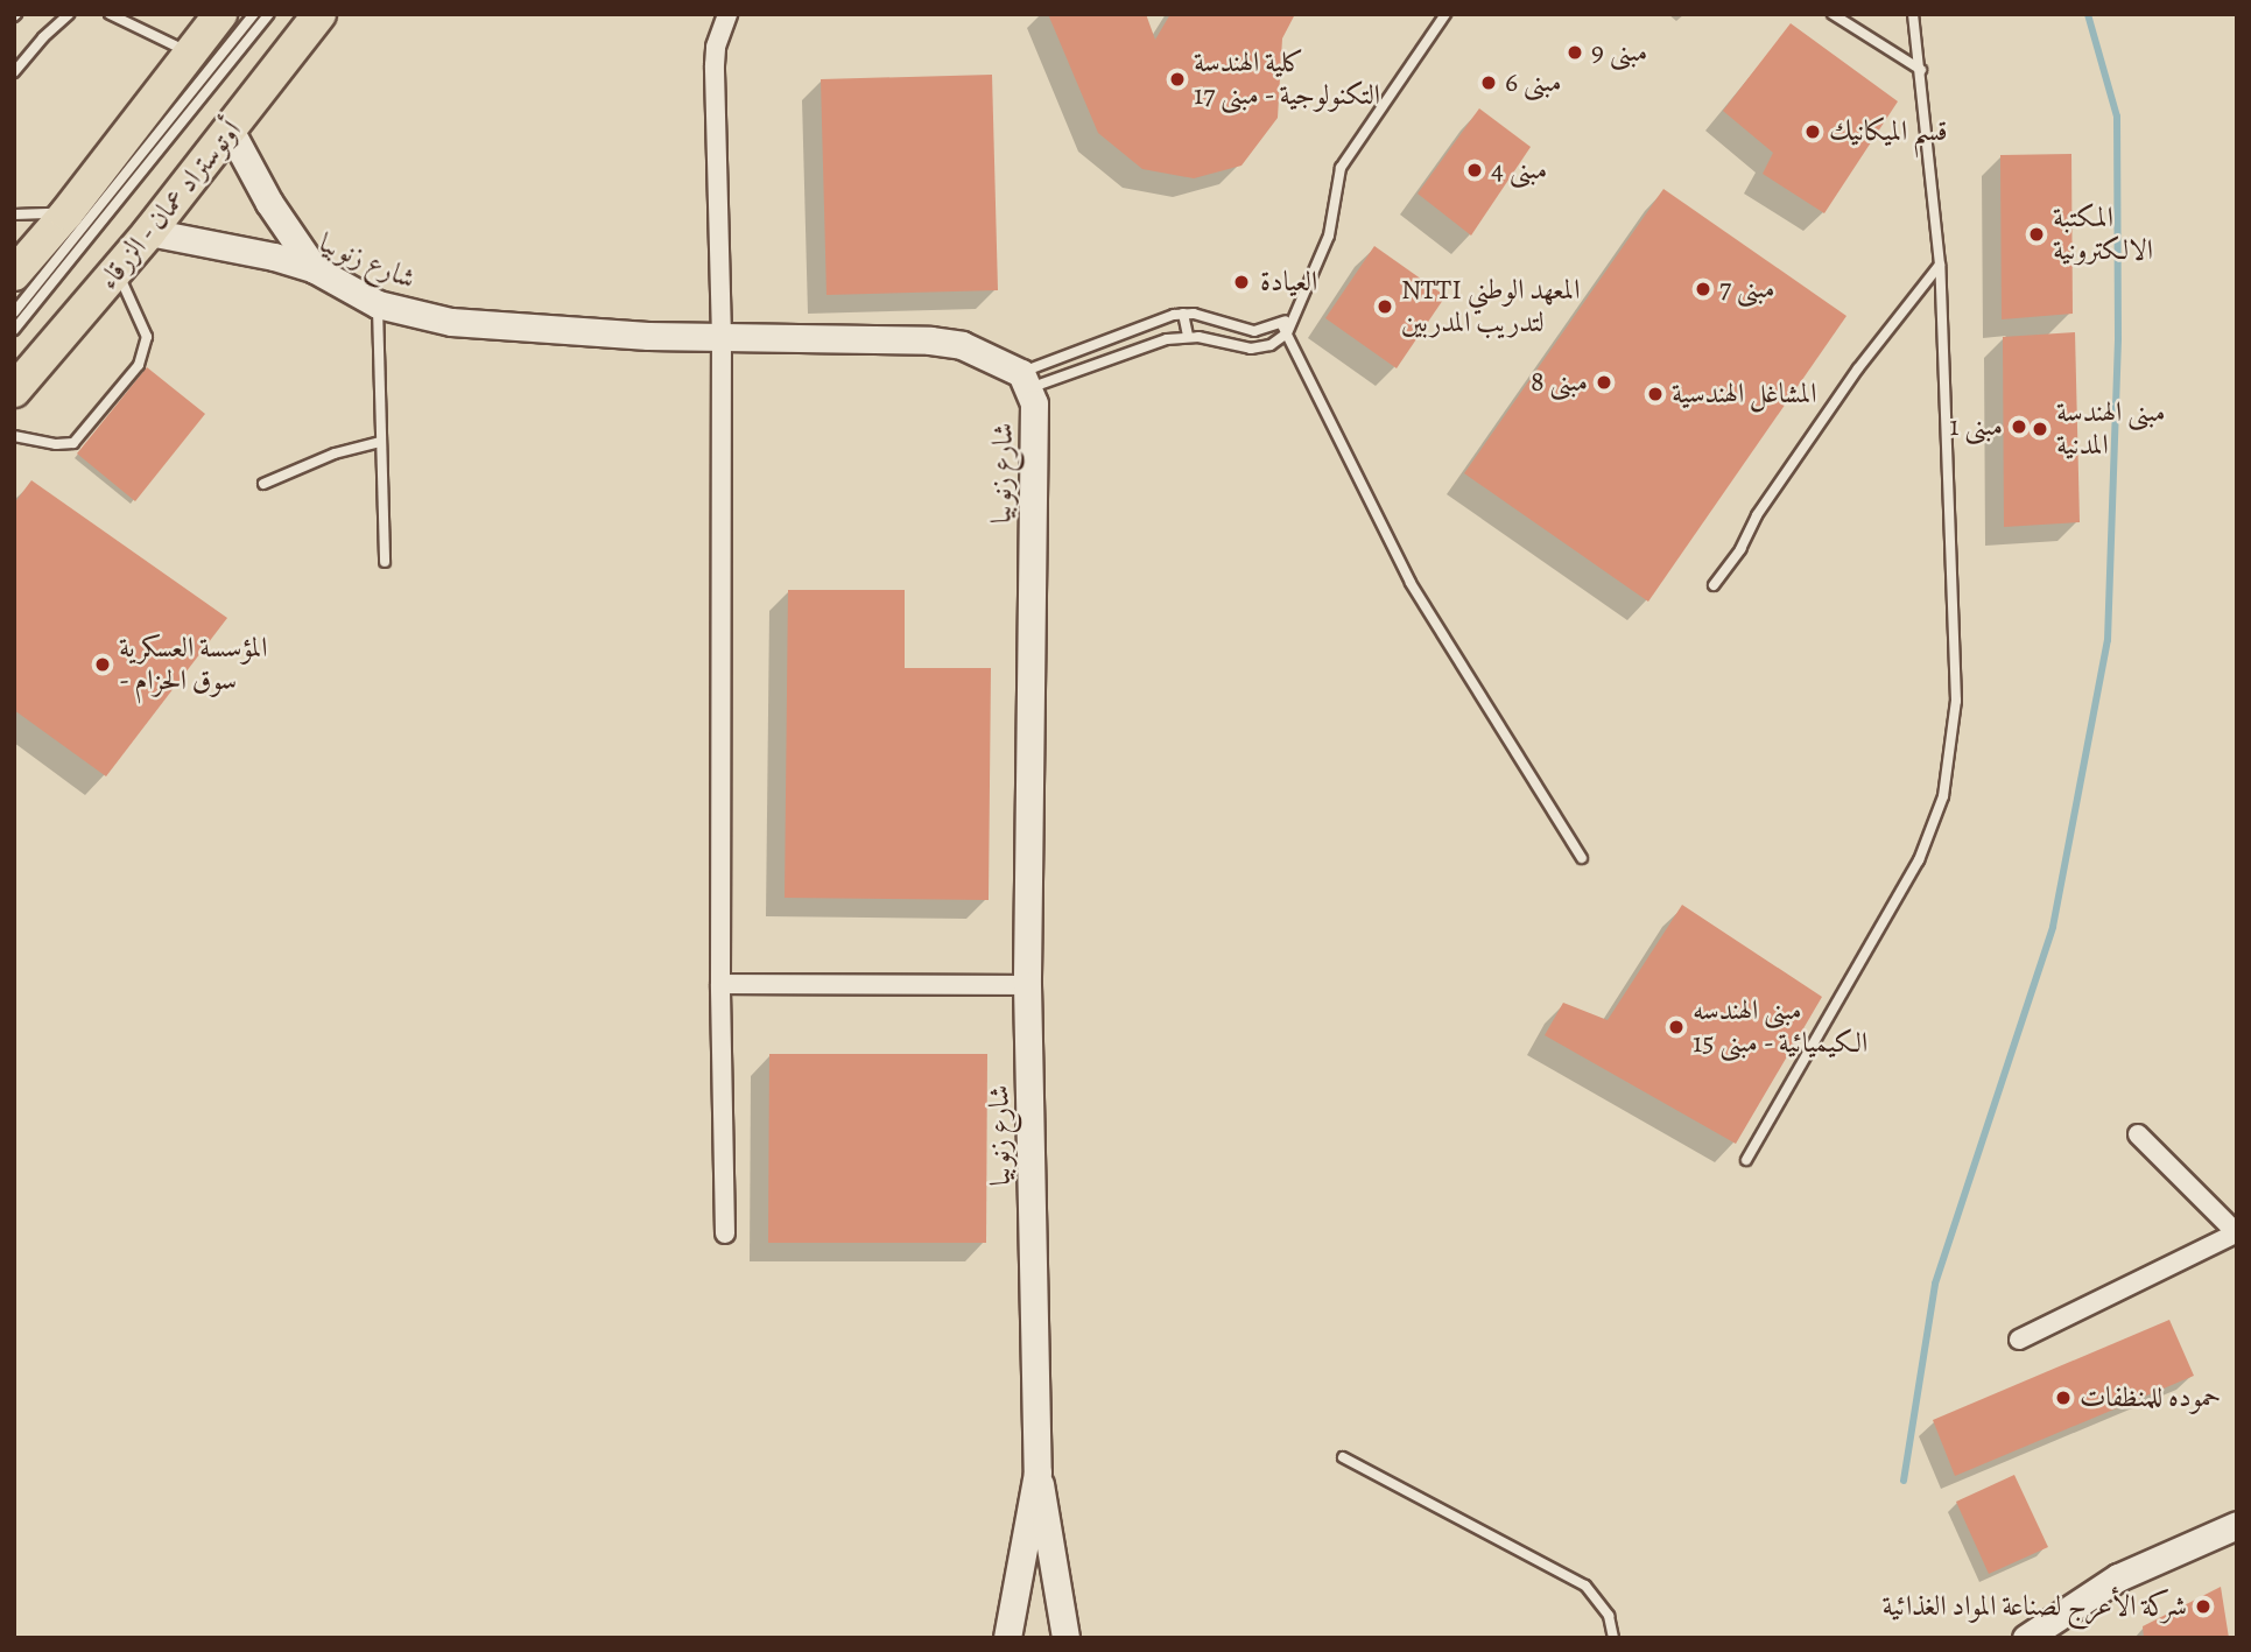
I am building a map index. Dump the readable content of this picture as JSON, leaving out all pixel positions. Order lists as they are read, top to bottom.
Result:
{
  "streets": {
    "highway": ["أوتوستراد عمان - الزرقاء"],
    "street": ["شارع زنوبيا"]
  },
  "crossings": [
    ["أوتوستراد عمان - الزرقاء", "شارع زنوبيا"]
  ],
  "places": [
    "مبنى 9",
    "كلية الهندسة التكنولوجية - مبنى 17",
    "مبنى 6",
    "قسم الميكانيك",
    "مبنى 4",
    "المكتبة الالكترونية",
    "العيادة",
    "مبنى 7",
    "NTTI المعهد الوطني لتدريب المدربين",
    "مبنى 8",
    "المشاغل الهندسية",
    "مبنى 1",
    "مبنى الهندسة المدنية",
    "المؤسسة العسكرية - سوق الحزام",
    "مبنى الهندسه الكيميائية - مبنى 15",
    "حموده للمنظفات",
    "شركة الأعرج لصناعة المواد الغذائية"
  ]
}
